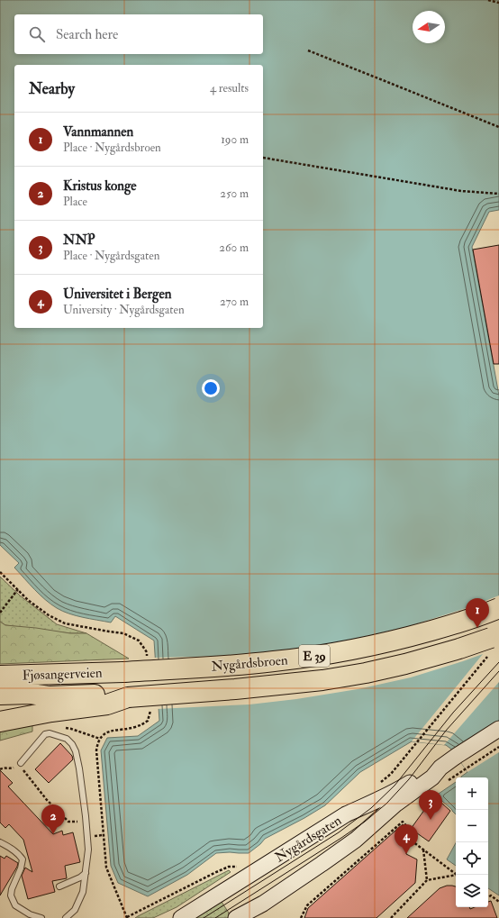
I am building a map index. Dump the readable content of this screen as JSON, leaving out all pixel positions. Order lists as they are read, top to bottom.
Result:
{
  "streets": {
    "highway": ["E 39", "Nygårdsbroen", "Fjøsangerveien"],
    "main road": ["Nygårdsgaten"]
  },
  "crossings": [
    ["E 39", "Nygårdsbroen"],
    ["E 39", "Fjøsangerveien"],
    ["Nygårdsbroen", "Fjøsangerveien"]
  ],
  "north": "left",
  "page": {
    "search": "Search here",
    "heading": ["Nearby", "4 results"],
    "list": [
      {
        "mark": "1",
        "name": "Vannmannen",
        "note": "Place · Nygårdsbroen",
        "value": "190 m"
      },
      {
        "mark": "2",
        "name": "Kristus konge",
        "note": "Place",
        "value": "250 m"
      },
      {
        "mark": "3",
        "name": "NNP",
        "note": "Place · Nygårdsgaten",
        "value": "260 m"
      },
      {
        "mark": "4",
        "name": "Universitet i Bergen",
        "note": "University · Nygårdsgaten",
        "value": "270 m"
      }
    ],
    "pins": [
      "1",
      "3",
      "2",
      "4"
    ],
    "map_buttons": ["+", "−"]
  }
}
